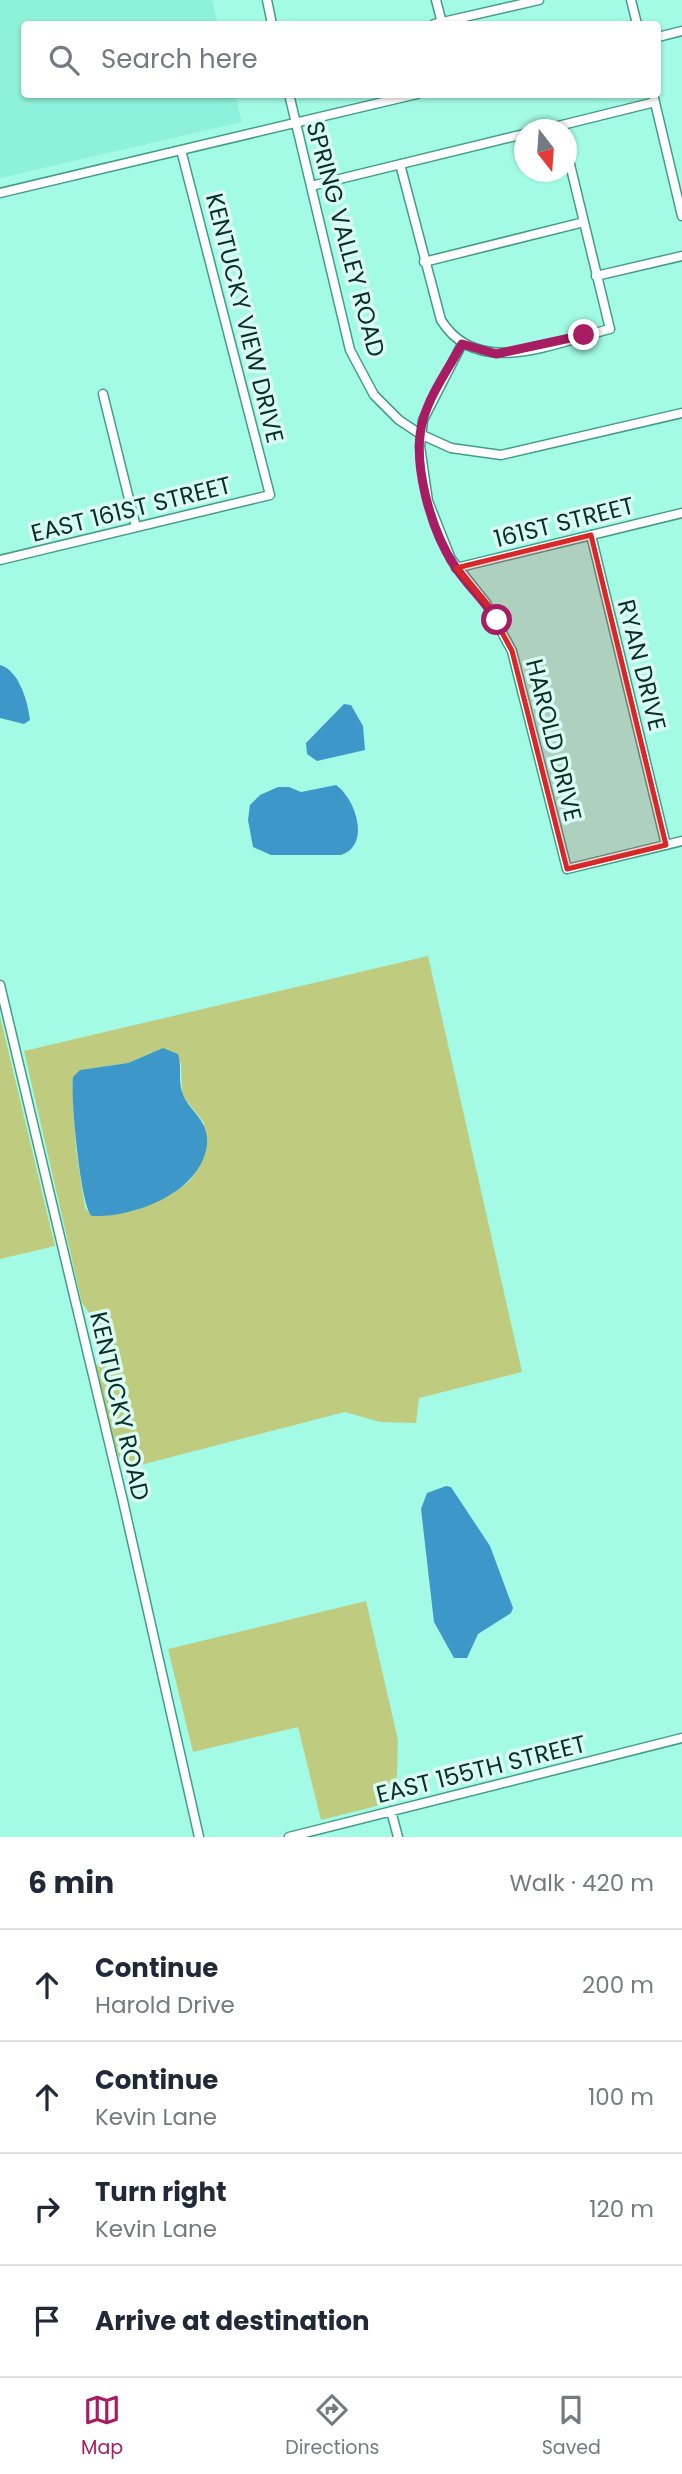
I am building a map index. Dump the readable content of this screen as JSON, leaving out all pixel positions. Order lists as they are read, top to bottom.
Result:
{
  "streets": {
    "street": [
      "SPRING VALLEY ROAD",
      "KENTUCKY VIEW DRIVE",
      "EAST 161ST STREET",
      "161ST STREET",
      "RYAN DRIVE",
      "HAROLD DRIVE",
      "KENTUCKY ROAD",
      "EAST 155TH STREET"
    ]
  },
  "crossings": [
    ["SPRING VALLEY ROAD", "HAROLD DRIVE"],
    ["KENTUCKY VIEW DRIVE", "EAST 161ST STREET"],
    ["161ST STREET", "RYAN DRIVE"],
    ["161ST STREET", "HAROLD DRIVE"],
    ["RYAN DRIVE", "HAROLD DRIVE"]
  ],
  "north": "bottom",
  "page": {
    "search": "Search here",
    "heading": ["6 min", "Walk · 420 m"],
    "list": [
      ["Continue", "Harold Drive", "200 m"],
      ["Continue", "Kevin Lane", "100 m"],
      ["Turn right", "Kevin Lane", "120 m"],
      "Arrive at destination"
    ],
    "nav": ["Map", "Directions", "Saved"]
  }
}
